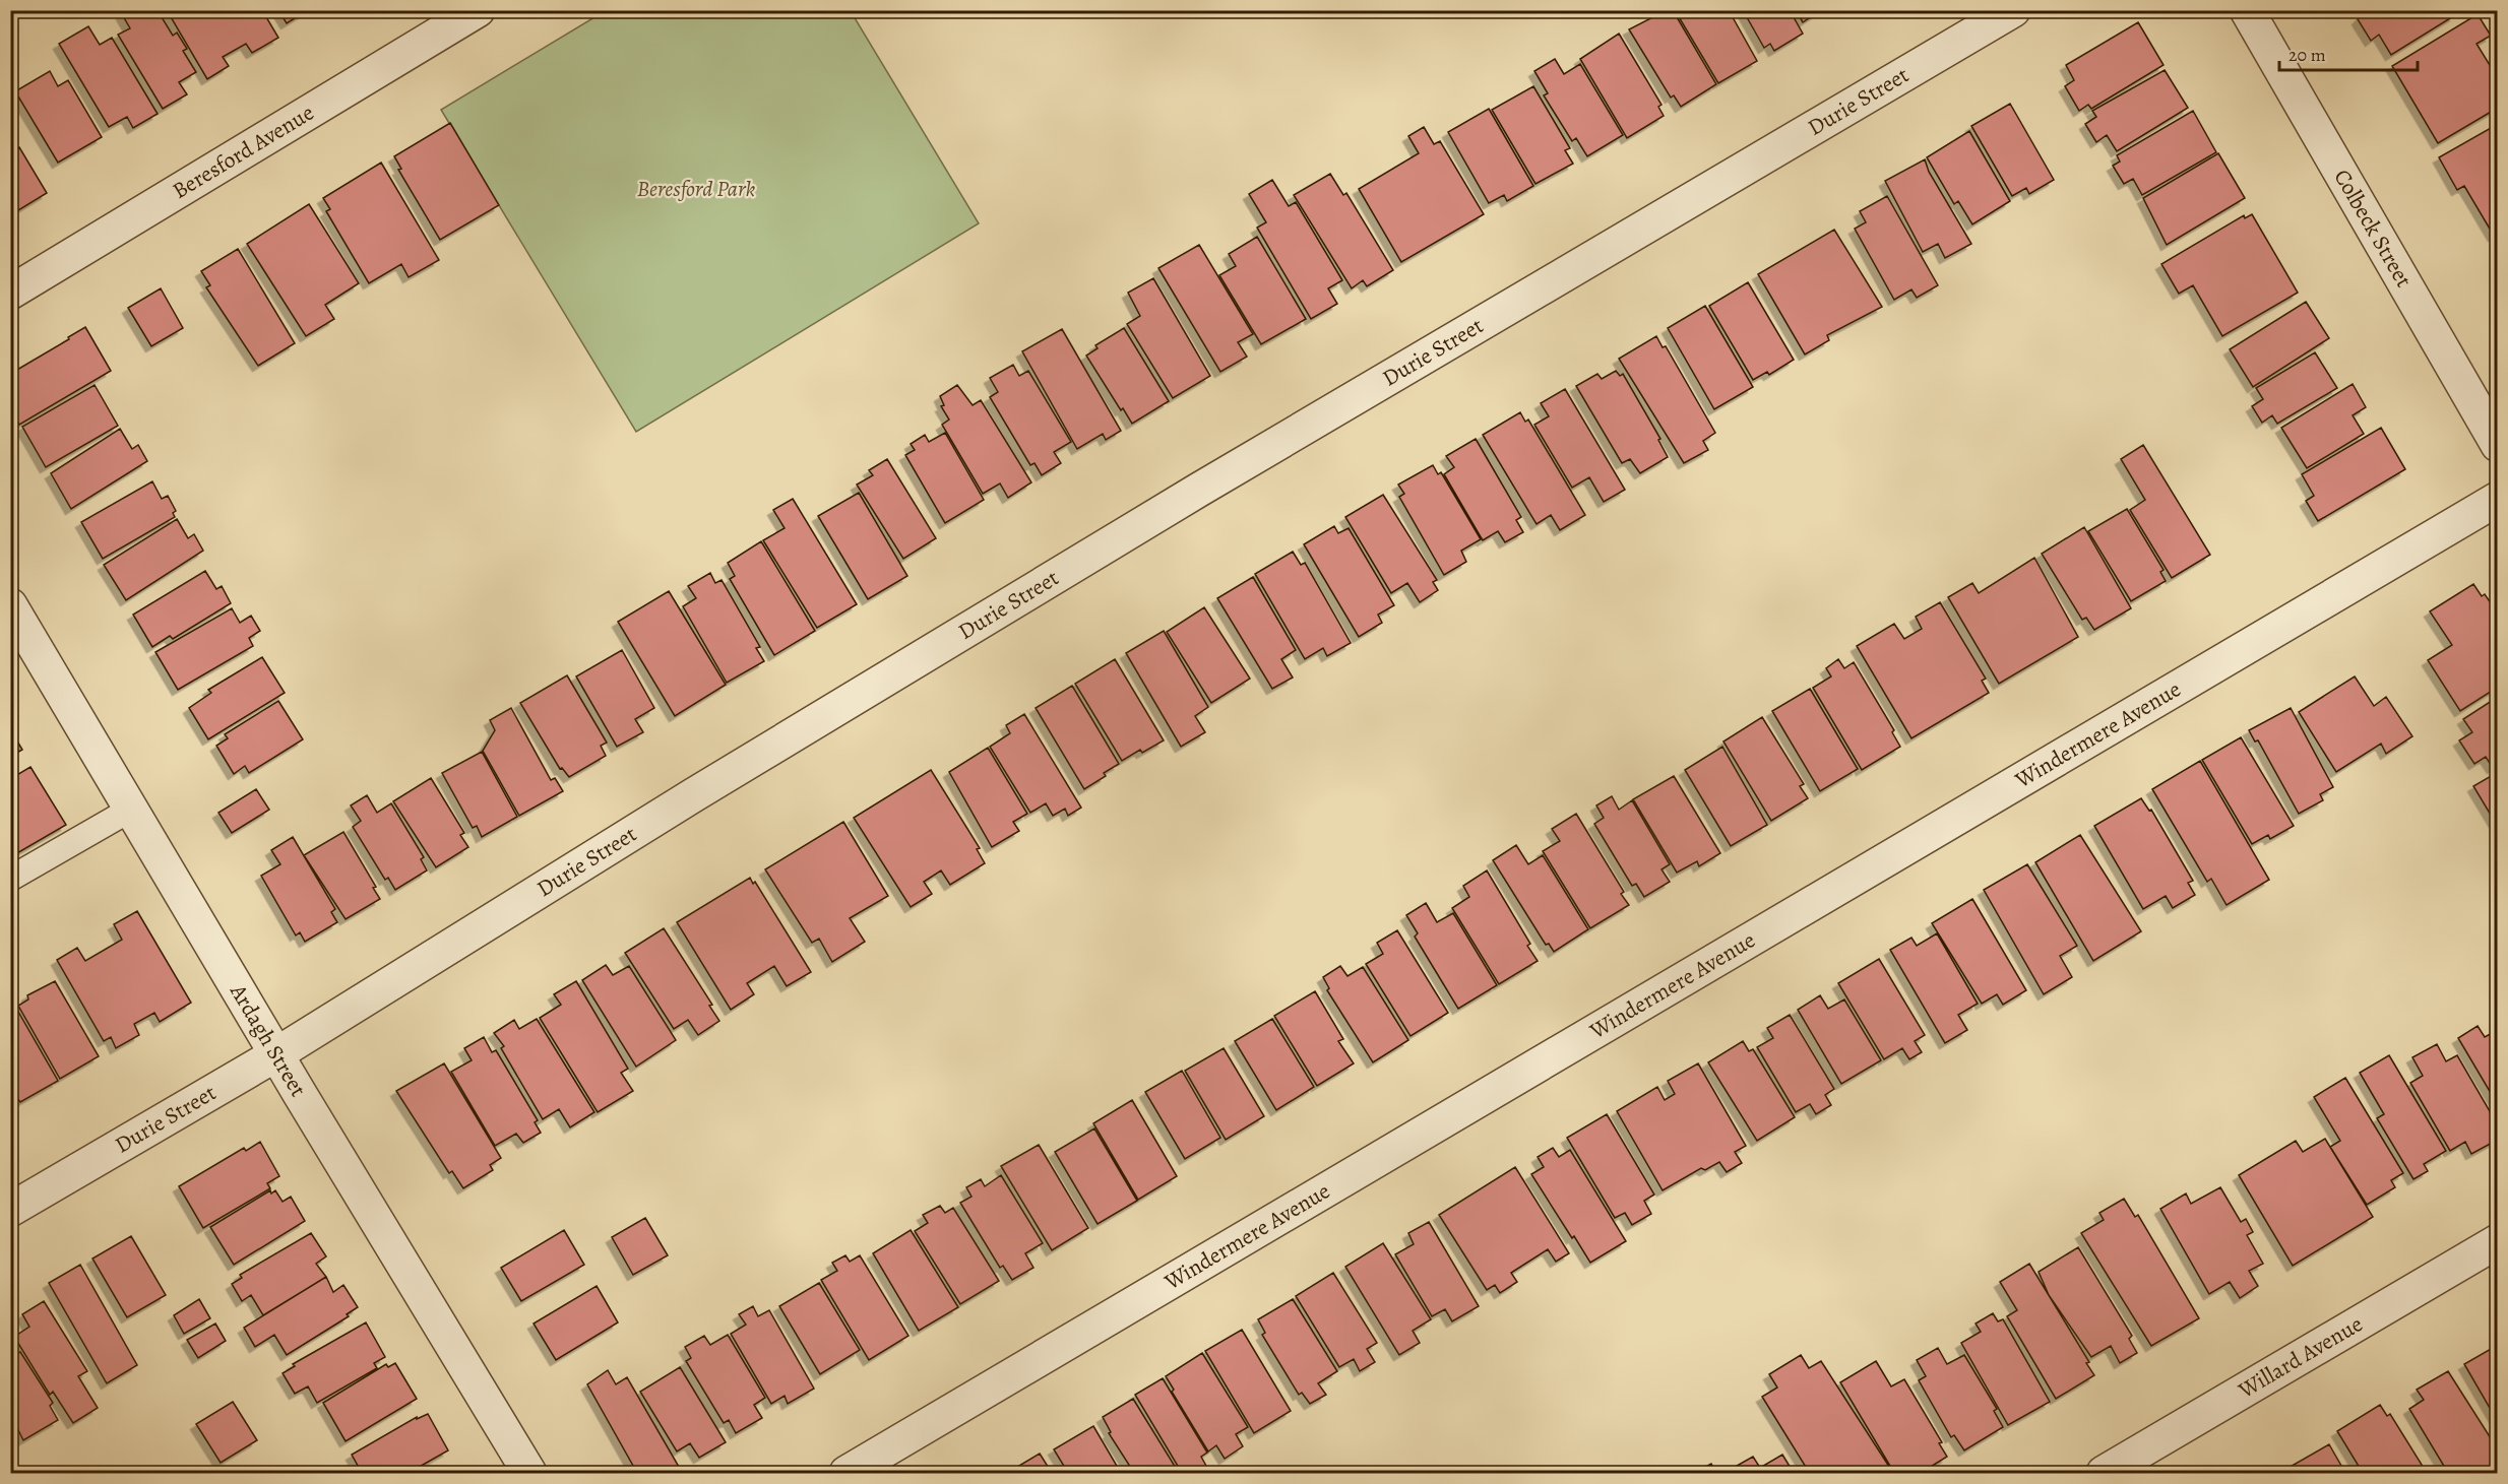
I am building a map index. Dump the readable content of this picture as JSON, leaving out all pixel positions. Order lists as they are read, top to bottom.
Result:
{
  "streets": {
    "street": [
      "Durie Street",
      "Beresford Avenue",
      "Colbeck Street",
      "Windermere Avenue",
      "Ardagh Street",
      "Willard Avenue"
    ]
  },
  "crossings": [
    ["Durie Street", "Ardagh Street"]
  ],
  "parks": ["Beresford Park"],
  "scale_bar": "20 m"
}
